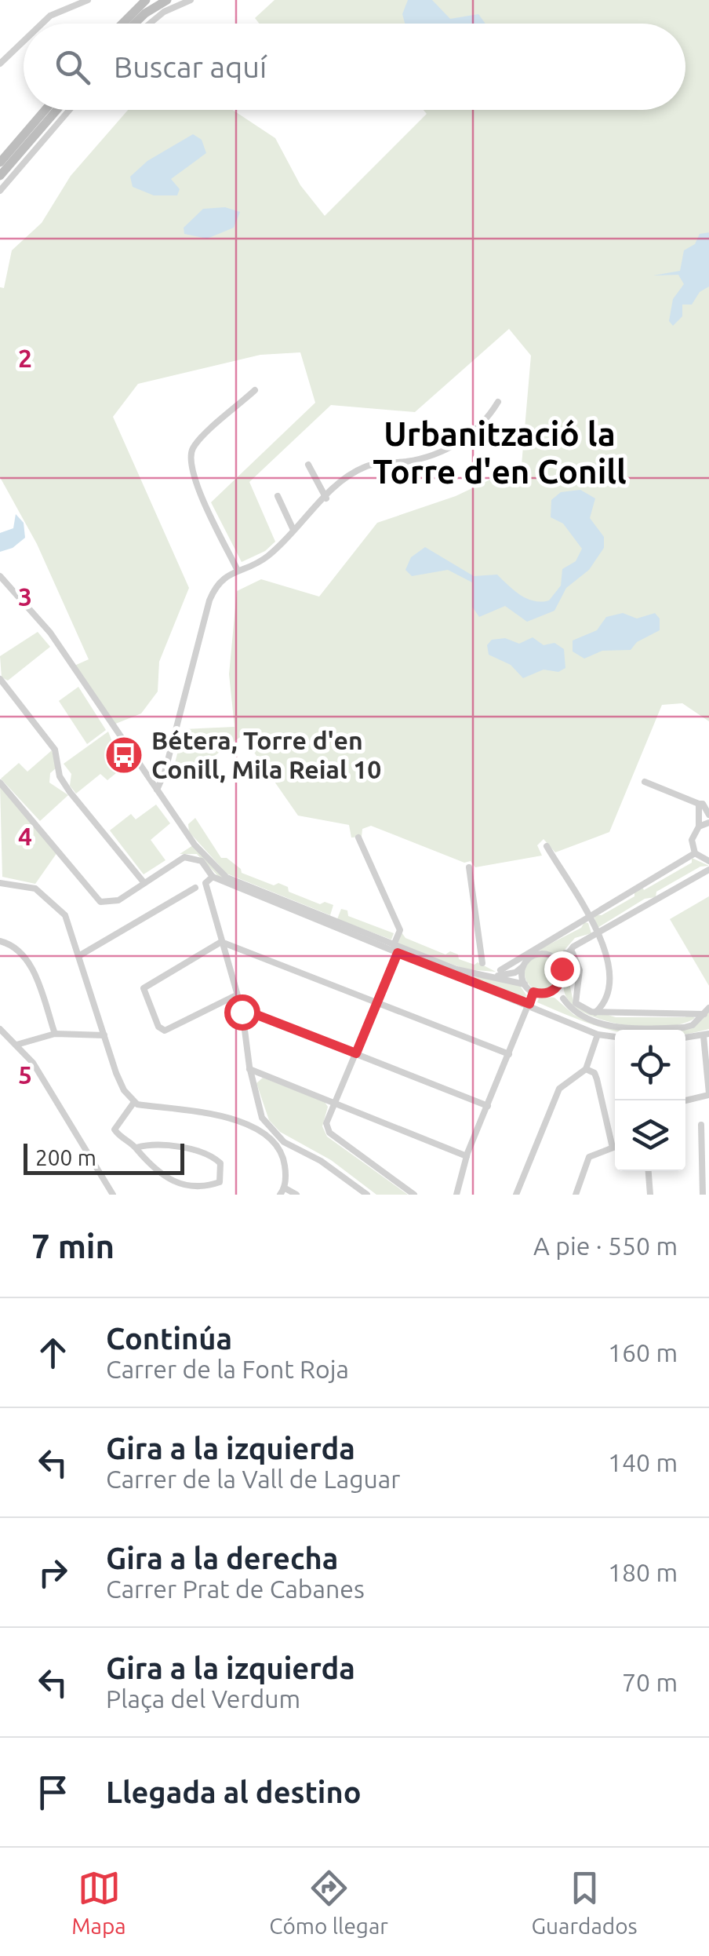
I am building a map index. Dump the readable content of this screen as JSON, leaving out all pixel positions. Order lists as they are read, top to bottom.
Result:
{
  "districts": ["Urbanització la Torre d'en Conill"],
  "places": {
    "bus stop": ["Bétera, Torre d'en Conill, Mila Reial 10"]
  },
  "scale_bar": "200 m",
  "page": {
    "search": "Buscar aquí",
    "scale": "200 m",
    "heading": ["7 min", "A pie · 550 m"],
    "list": [
      ["Continúa", "Carrer de la Font Roja", "160 m"],
      ["Gira a la izquierda", "Carrer de la Vall de Laguar", "140 m"],
      ["Gira a la derecha", "Carrer Prat de Cabanes", "180 m"],
      ["Gira a la izquierda", "Plaça del Verdum", "70 m"],
      "Llegada al destino"
    ],
    "nav": ["Mapa", "Cómo llegar", "Guardados"]
  },
  "grid": {
    "rows": [
      "2",
      "3",
      "4",
      "5"
    ]
  }
}
